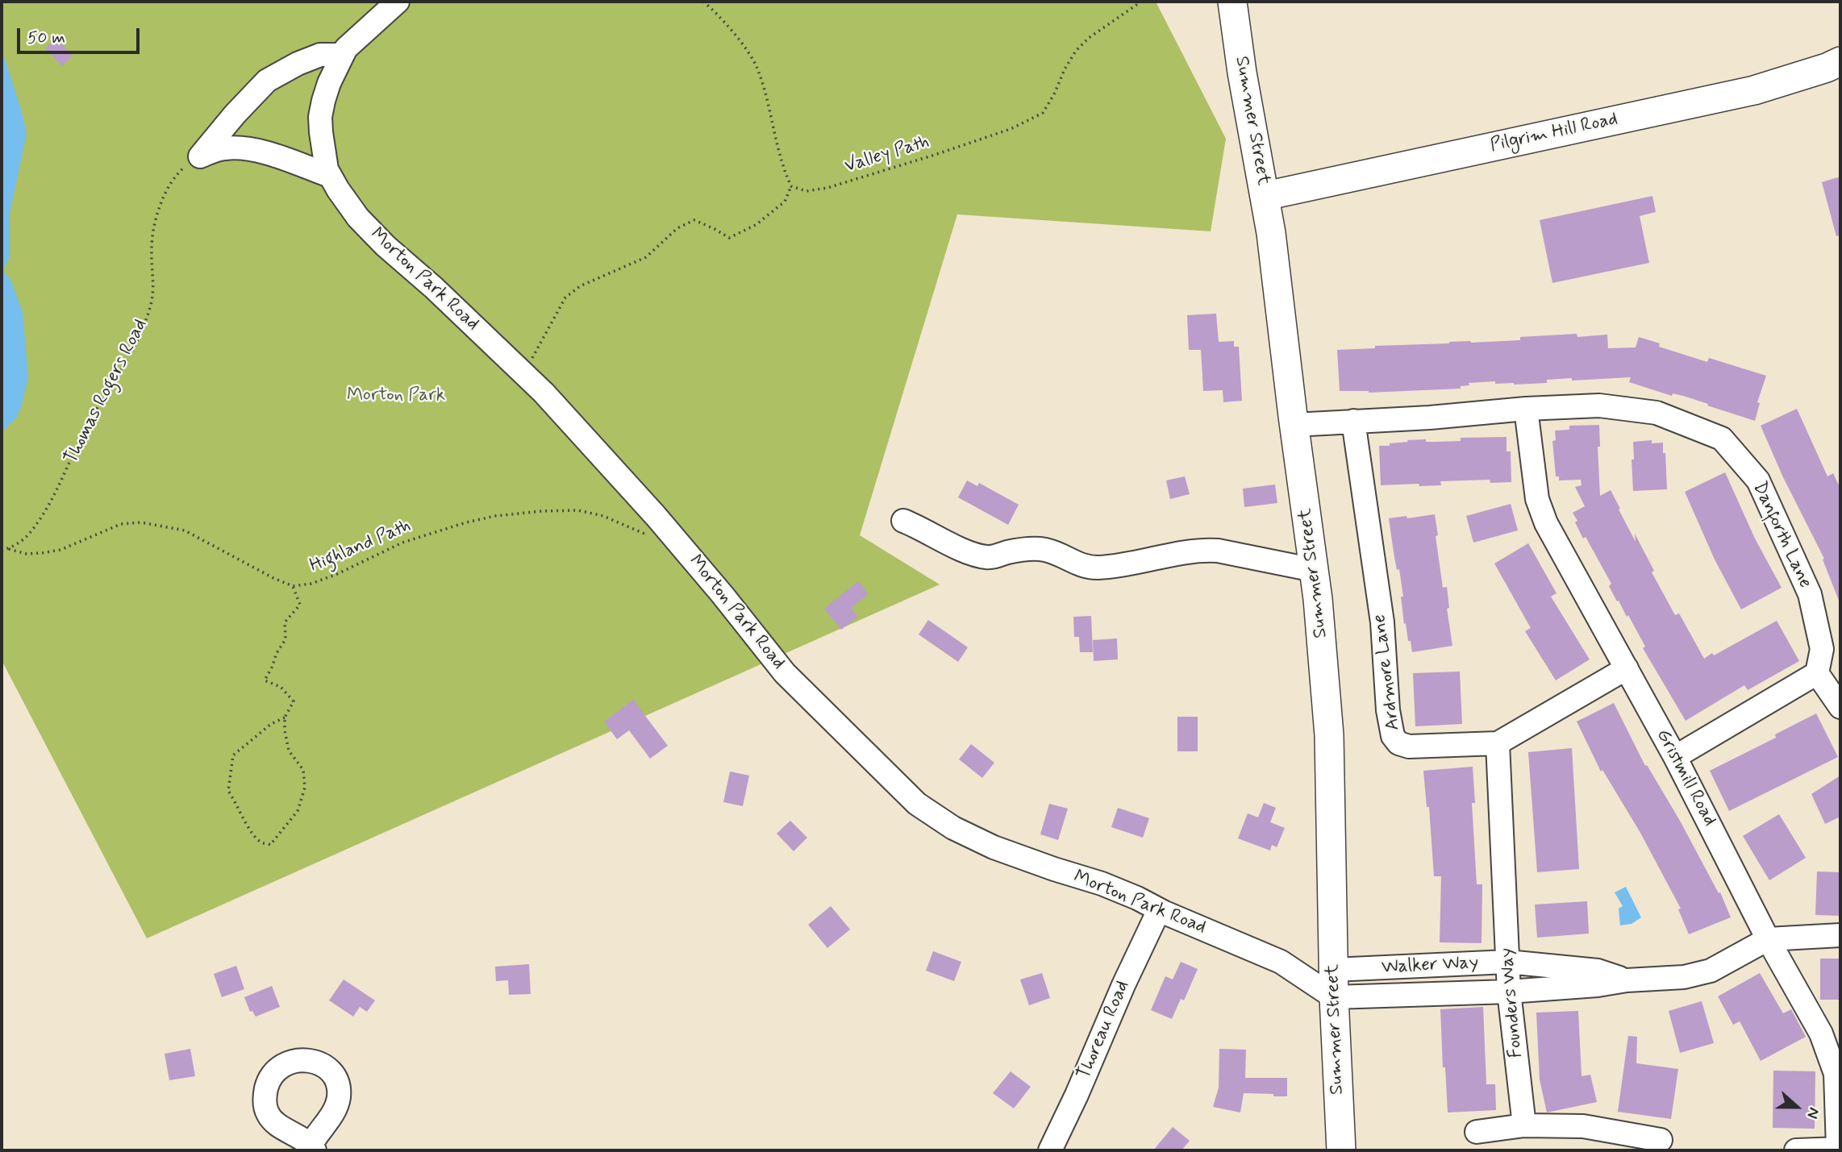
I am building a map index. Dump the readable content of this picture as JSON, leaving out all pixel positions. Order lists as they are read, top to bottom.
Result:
{
  "streets": {
    "main road": ["Summer Street", "Pilgrim Hill Road"],
    "street": [
      "Morton Park Road",
      "Danforth Lane",
      "Ardmore Lane",
      "Gristmill Road",
      "Walker Way",
      "Founders Way",
      "Thoreau Road"
    ],
    "path": ["Valley Path", "Thomas Rogers Road", "Highland Path"]
  },
  "crossings": [
    ["Summer Street", "Pilgrim Hill Road"],
    ["Summer Street", "Morton Park Road"],
    ["Summer Street", "Danforth Lane"],
    ["Summer Street", "Walker Way"],
    ["Morton Park Road", "Walker Way"],
    ["Morton Park Road", "Thoreau Road"],
    ["Thomas Rogers Road", "Highland Path"],
    ["Danforth Lane", "Ardmore Lane"],
    ["Danforth Lane", "Gristmill Road"],
    ["Ardmore Lane", "Gristmill Road"],
    ["Ardmore Lane", "Founders Way"],
    ["Gristmill Road", "Walker Way"],
    ["Walker Way", "Founders Way"]
  ],
  "parks": ["Morton Park"],
  "scale_bar": "50 m",
  "north": "right"
}
